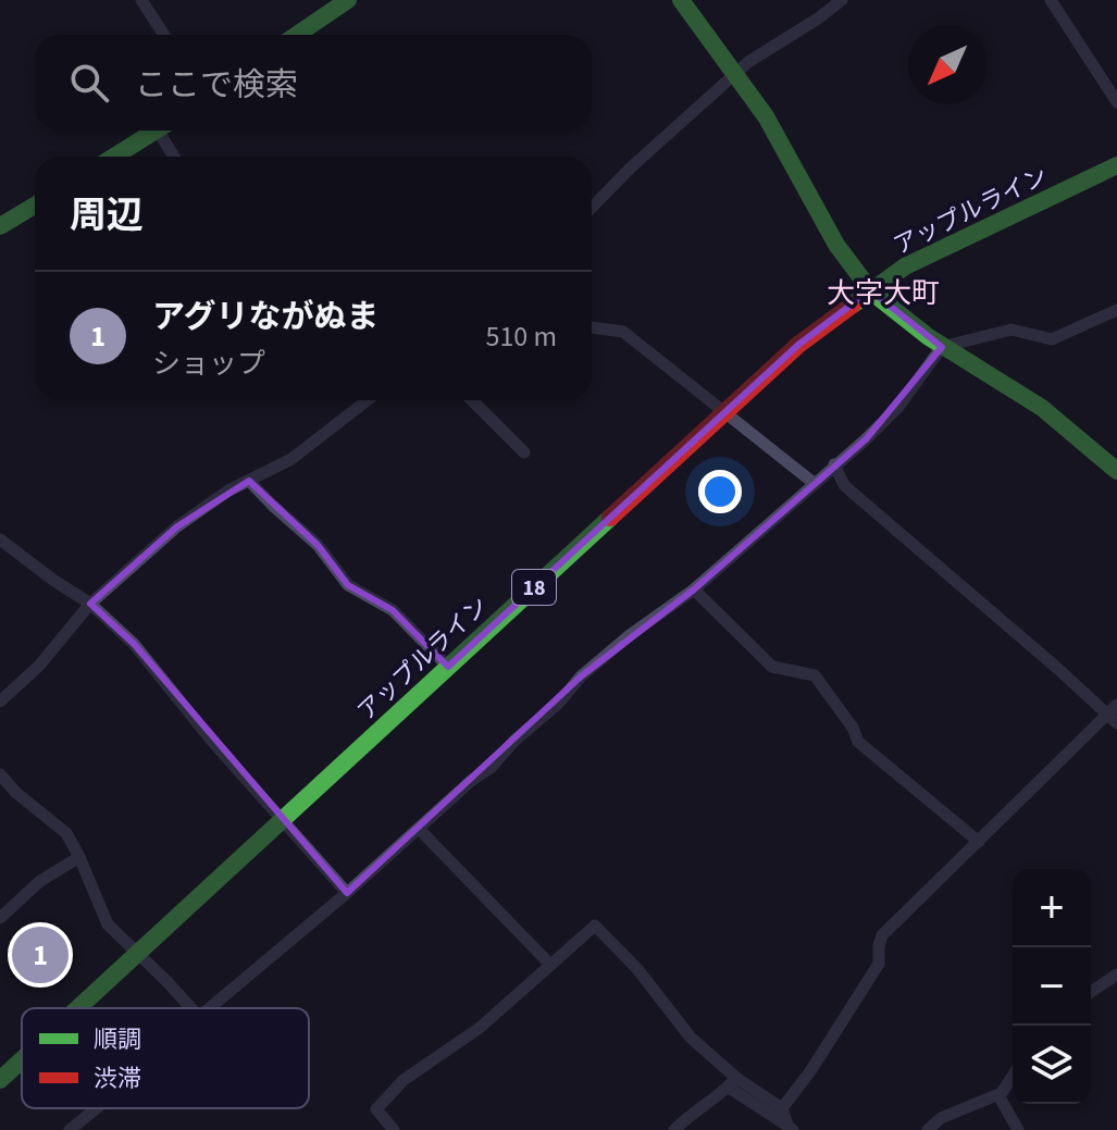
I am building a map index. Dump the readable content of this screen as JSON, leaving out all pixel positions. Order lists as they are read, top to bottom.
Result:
{
  "streets": {
    "main road": ["アップルライン", "18"]
  },
  "districts": ["大字大町"],
  "legend": ["順調", "渋滞"],
  "north": "bottom left",
  "page": {
    "search": "ここで検索",
    "heading": "周辺",
    "list": [
      {
        "mark": "1",
        "name": "アグリながぬま",
        "note": "ショップ",
        "value": "510 m"
      }
    ],
    "map_buttons": ["+", "−"],
    "pins": "1"
  }
}
